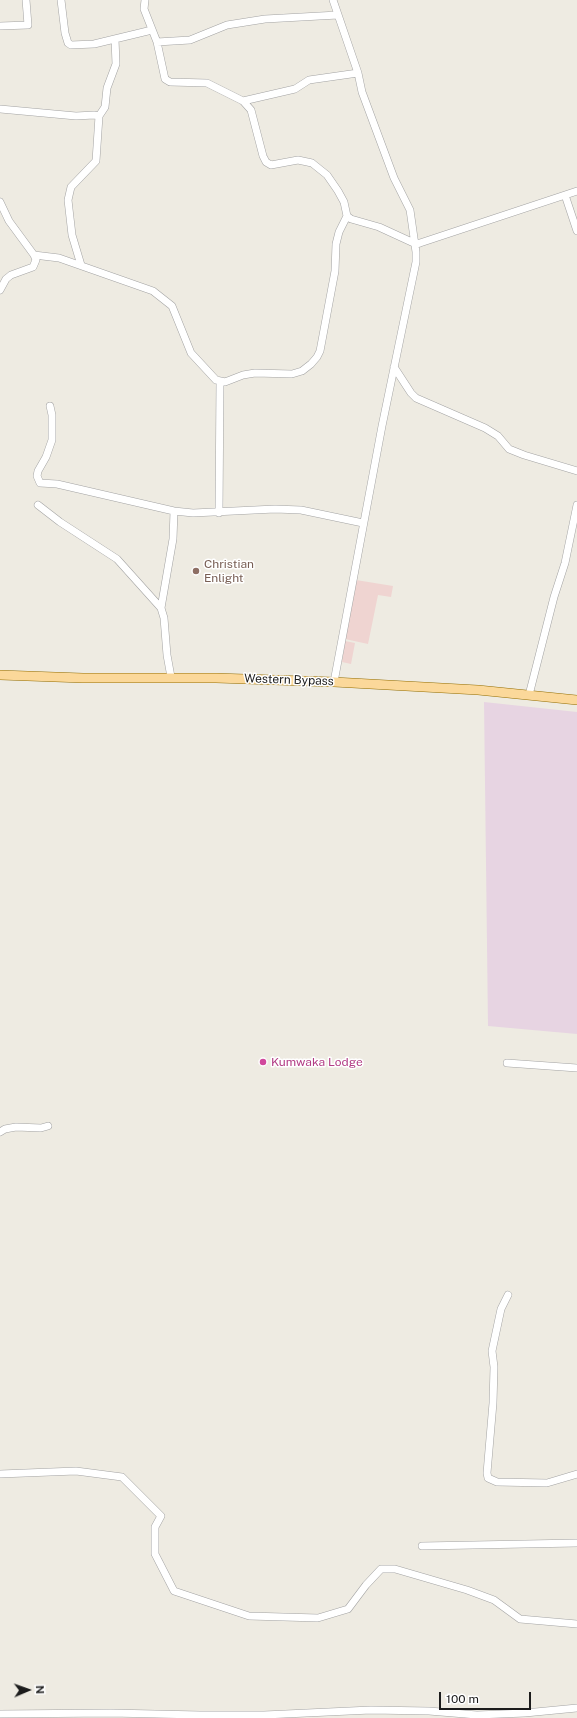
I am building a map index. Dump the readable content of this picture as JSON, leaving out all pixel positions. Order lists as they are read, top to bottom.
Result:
{
  "streets": {
    "main road": ["Western Bypass"]
  },
  "places": ["Christian Enlight", "Kumwaka Lodge"],
  "scale_bar": "100 m",
  "north": "right"
}
